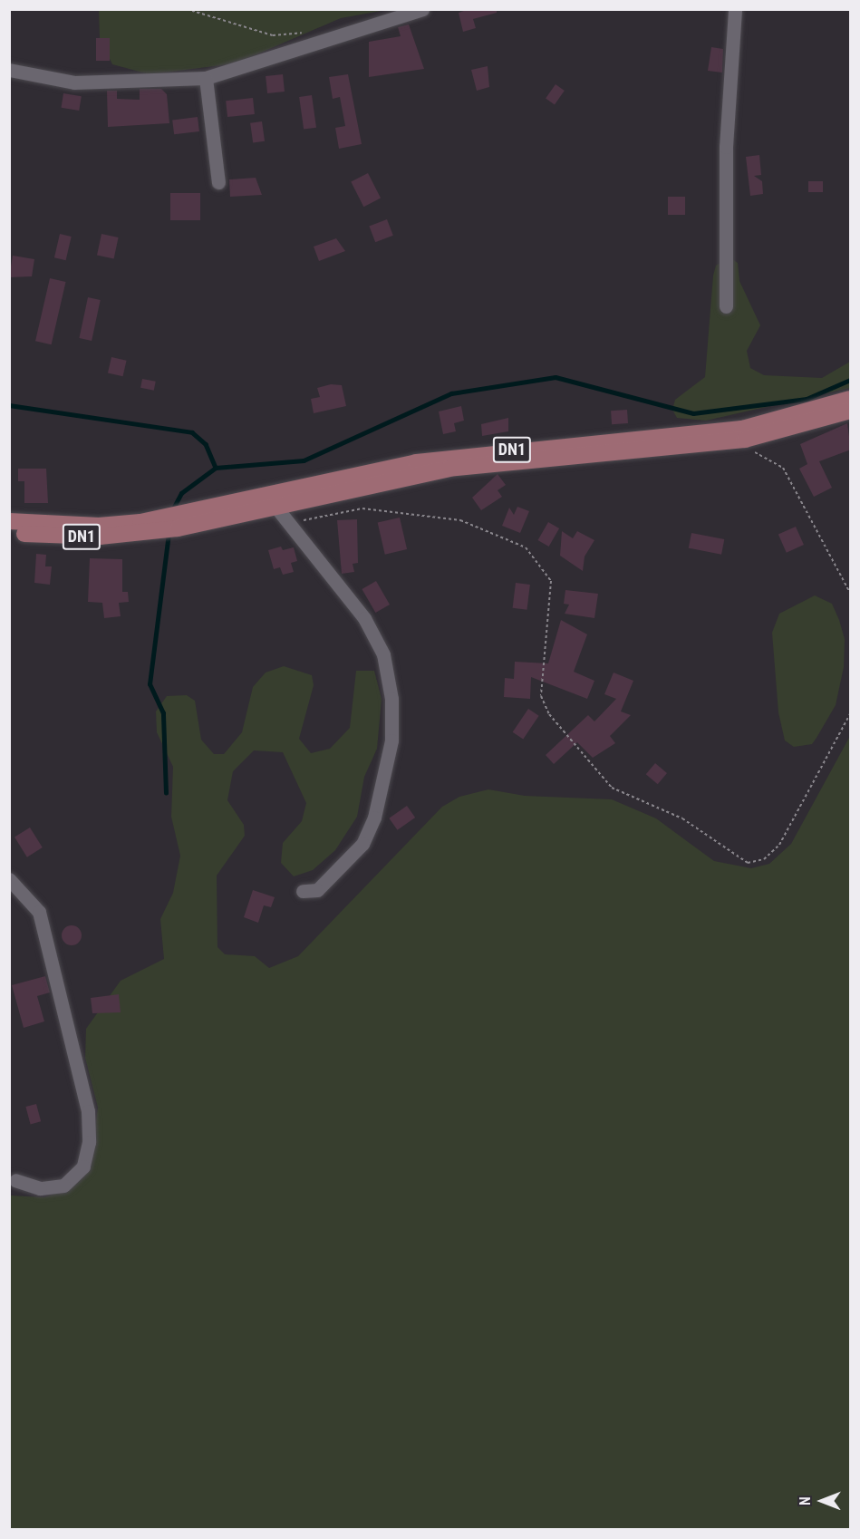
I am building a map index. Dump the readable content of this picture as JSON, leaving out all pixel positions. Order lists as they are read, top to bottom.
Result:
{
  "streets": {
    "main road": ["DN1"]
  },
  "north": "left"
}
